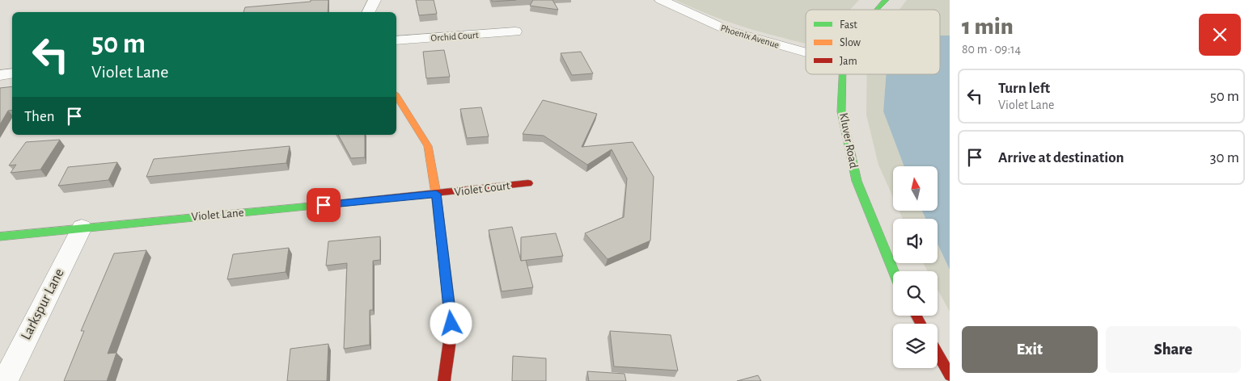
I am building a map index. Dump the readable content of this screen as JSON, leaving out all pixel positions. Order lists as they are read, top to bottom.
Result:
{
  "streets": {
    "street": [
      "Orchid Court",
      "Phoenix Avenue",
      "Kluver Road",
      "Violet Court",
      "Violet Lane",
      "Larkspur Lane"
    ]
  },
  "crossings": [
    ["Violet Court", "Violet Lane"],
    ["Violet Lane", "Larkspur Lane"]
  ],
  "legend": ["Fast", "Slow", "Jam"],
  "north": "top",
  "page": {
    "heading": ["1 min", "80 m · 09:14"],
    "turn": ["50 m", "Violet Lane"],
    "list": [
      {
        "name": "Turn left",
        "note": "Violet Lane",
        "value": "50 m"
      },
      {
        "name": "Arrive at destination",
        "value": "30 m"
      }
    ],
    "then": "Then",
    "buttons": ["Exit", "Share"]
  }
}
